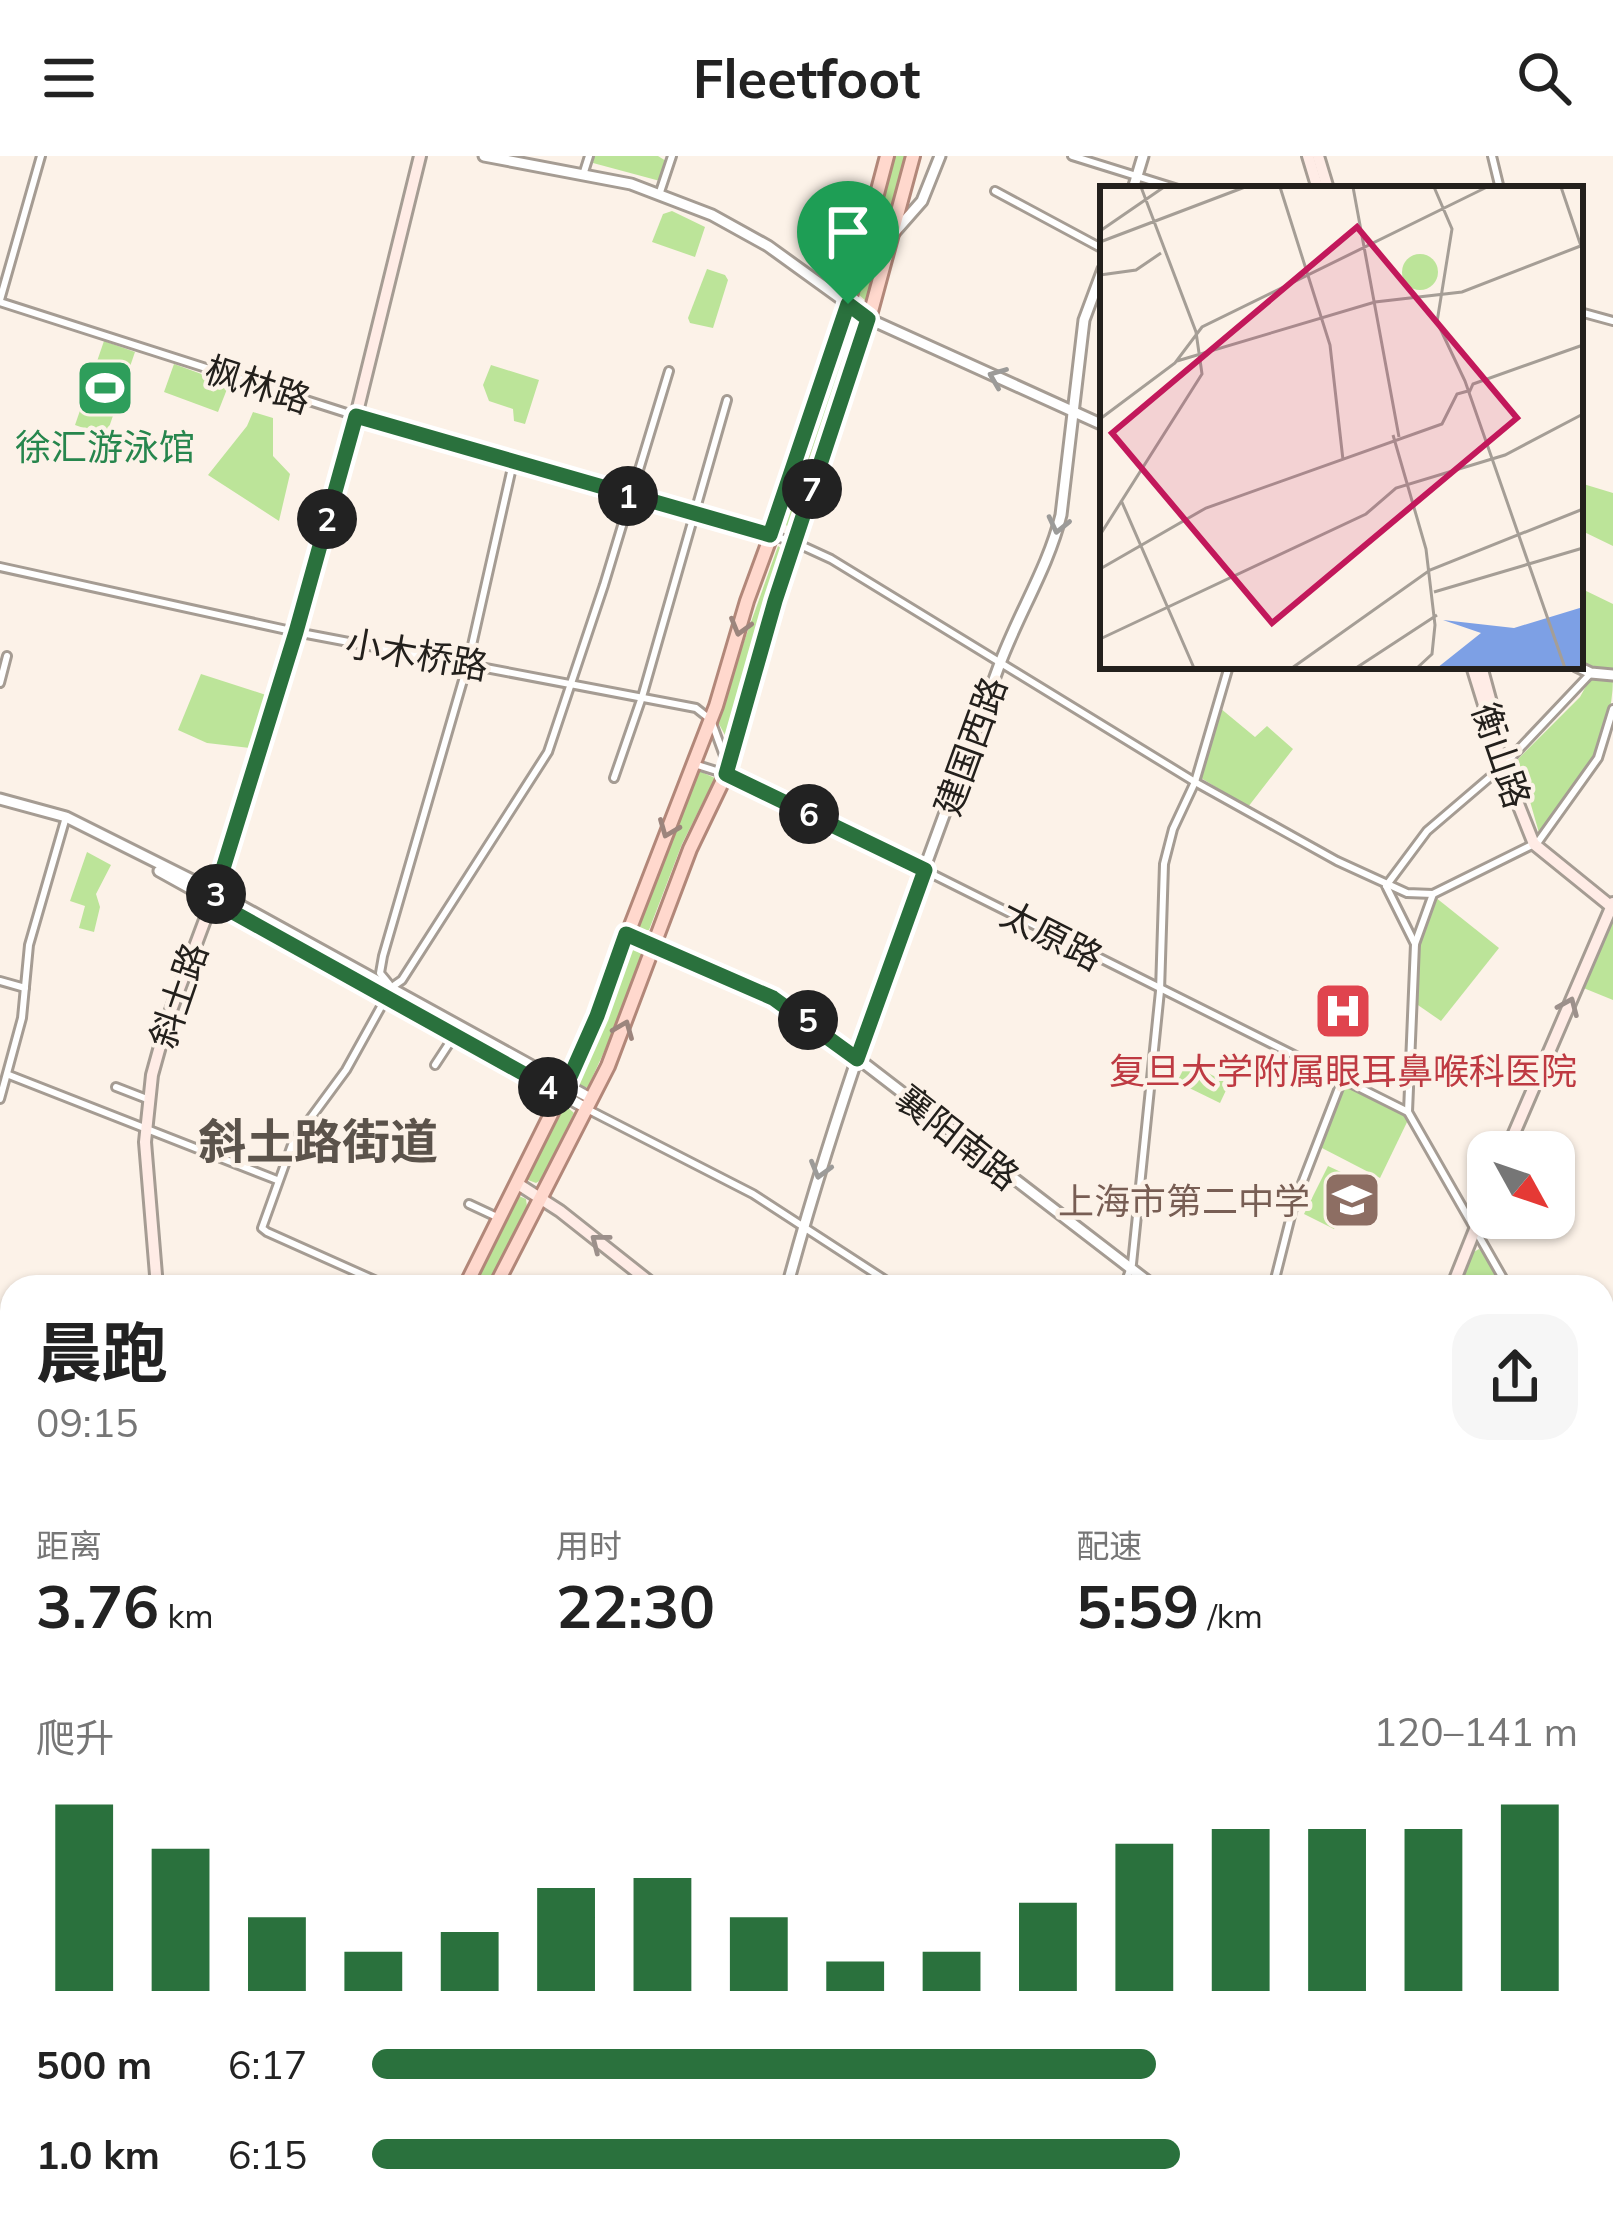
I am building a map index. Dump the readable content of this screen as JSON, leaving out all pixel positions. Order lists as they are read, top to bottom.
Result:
{
  "streets": {
    "main road": ["衡山路", "斜土路"],
    "street": [
      "枫林路",
      "小木桥路",
      "建国西路",
      "太原路",
      "襄阳南路"
    ]
  },
  "crossings": [
    ["枫林路", "建国西路"],
    ["枫林路", "斜土路"],
    ["小木桥路", "斜土路"],
    ["建国西路", "太原路"],
    ["建国西路", "襄阳南路"]
  ],
  "one_way": ["建国西路"],
  "districts": ["斜土路街道"],
  "places": {
    "sports": ["徐汇游泳馆"],
    "hospital": ["复旦大学附属眼耳鼻喉科医院"],
    "school or university": ["上海市第二中学"]
  },
  "north": "bottom right",
  "page": {
    "header": "Fleetfoot",
    "pins": [
      "7",
      "1",
      "2",
      "6",
      "3",
      "5",
      "4"
    ],
    "heading": ["晨跑", "09:15"],
    "stats": [
      ["距离", "3.76 km"],
      ["用时", "22:30"],
      ["配速", "5:59 /km"]
    ],
    "chart": ["爬升", "120–141 m"],
    "list": [
      {
        "name": "500 m",
        "note": "6:17"
      },
      {
        "name": "1.0 km",
        "note": "6:15"
      }
    ]
  }
}
